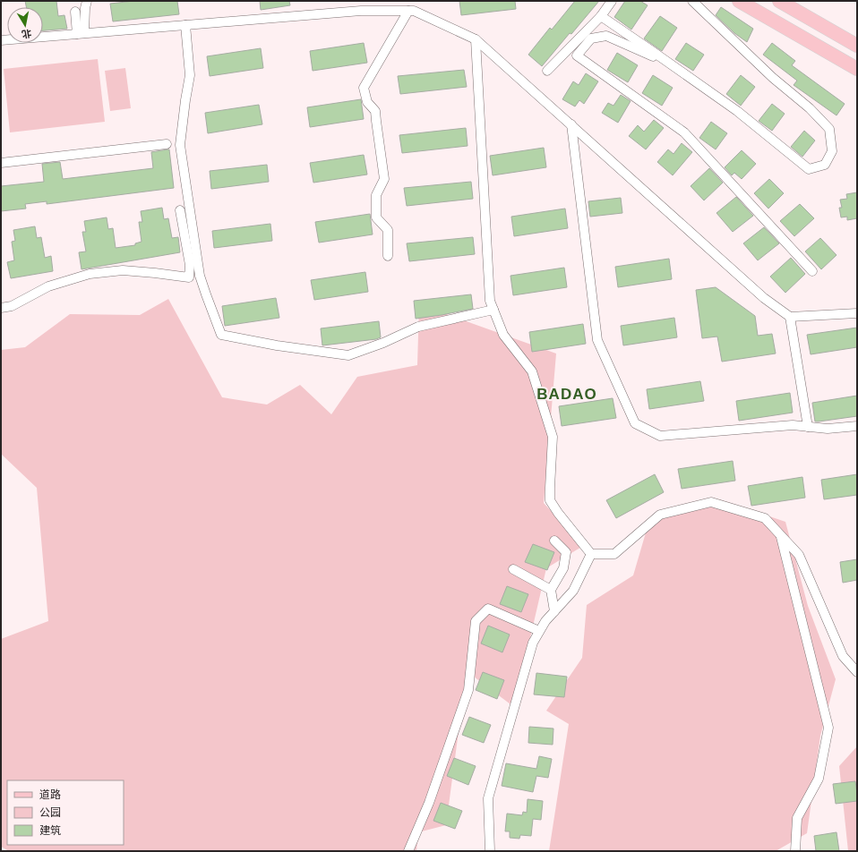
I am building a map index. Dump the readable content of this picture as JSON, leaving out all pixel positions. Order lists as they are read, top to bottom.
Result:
{
  "districts": ["BADAO"],
  "legend": ["道路", "公园", "建筑"],
  "north": "bottom"
}
